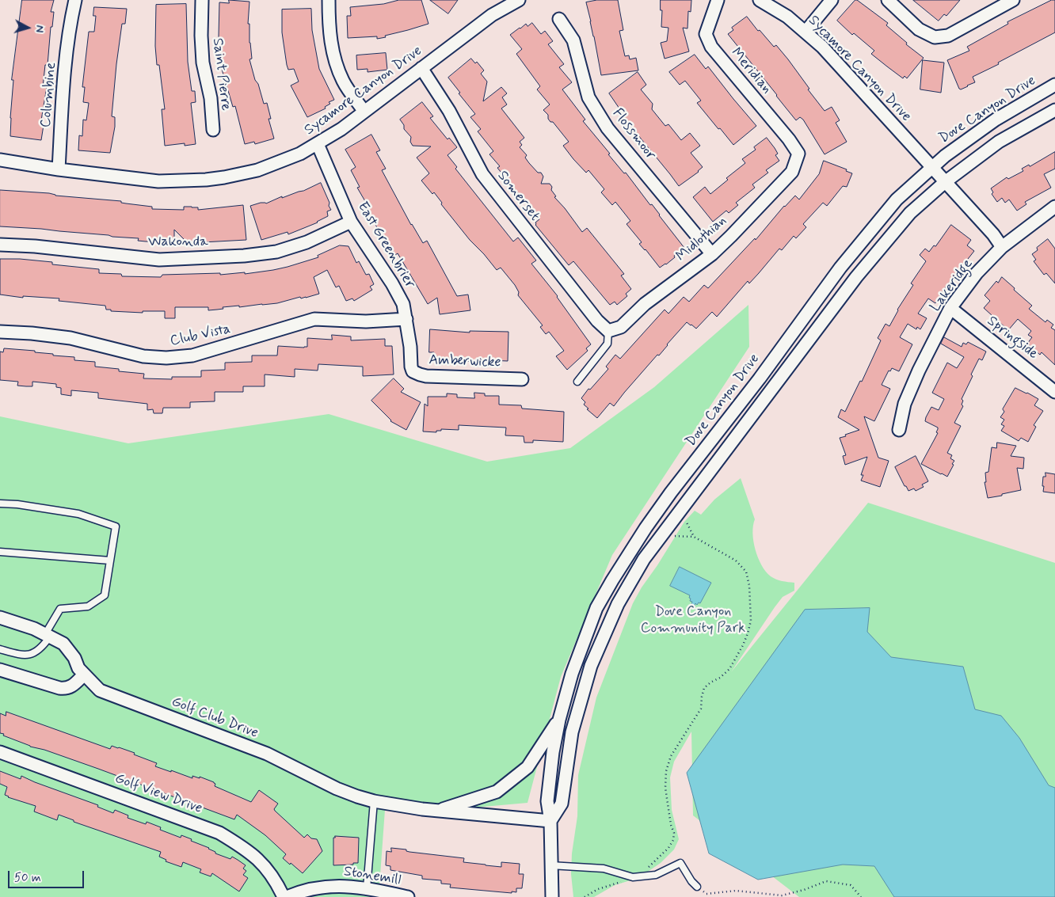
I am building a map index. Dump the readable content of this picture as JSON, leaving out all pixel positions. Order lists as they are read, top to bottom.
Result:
{
  "streets": {
    "street": [
      "Sycamore Canyon Drive",
      "Meridian",
      "Saint Pierre",
      "Columbine",
      "Dove Canyon Drive",
      "Flossmoor",
      "Somerset",
      "Midlothian",
      "Wakonda",
      "East Greenbrier",
      "Lakeridge",
      "Club Vista",
      "Springside",
      "Amberwicke",
      "Golf Club Drive",
      "Golf View Drive",
      "Stonemill"
    ]
  },
  "crossings": [
    ["Sycamore Canyon Drive", "Columbine"],
    ["Sycamore Canyon Drive", "Dove Canyon Drive"],
    ["Sycamore Canyon Drive", "Somerset"],
    ["Sycamore Canyon Drive", "East Greenbrier"],
    ["Sycamore Canyon Drive", "Lakeridge"],
    ["Meridian", "Midlothian"],
    ["Dove Canyon Drive", "Golf Club Drive"],
    ["Flossmoor", "Midlothian"],
    ["Somerset", "Midlothian"],
    ["Wakonda", "East Greenbrier"],
    ["East Greenbrier", "Club Vista"],
    ["East Greenbrier", "Amberwicke"],
    ["Lakeridge", "Springside"],
    ["Club Vista", "Amberwicke"]
  ],
  "parks": ["Dove Canyon Community Park"],
  "scale_bar": "50 m",
  "north": "right"
}
